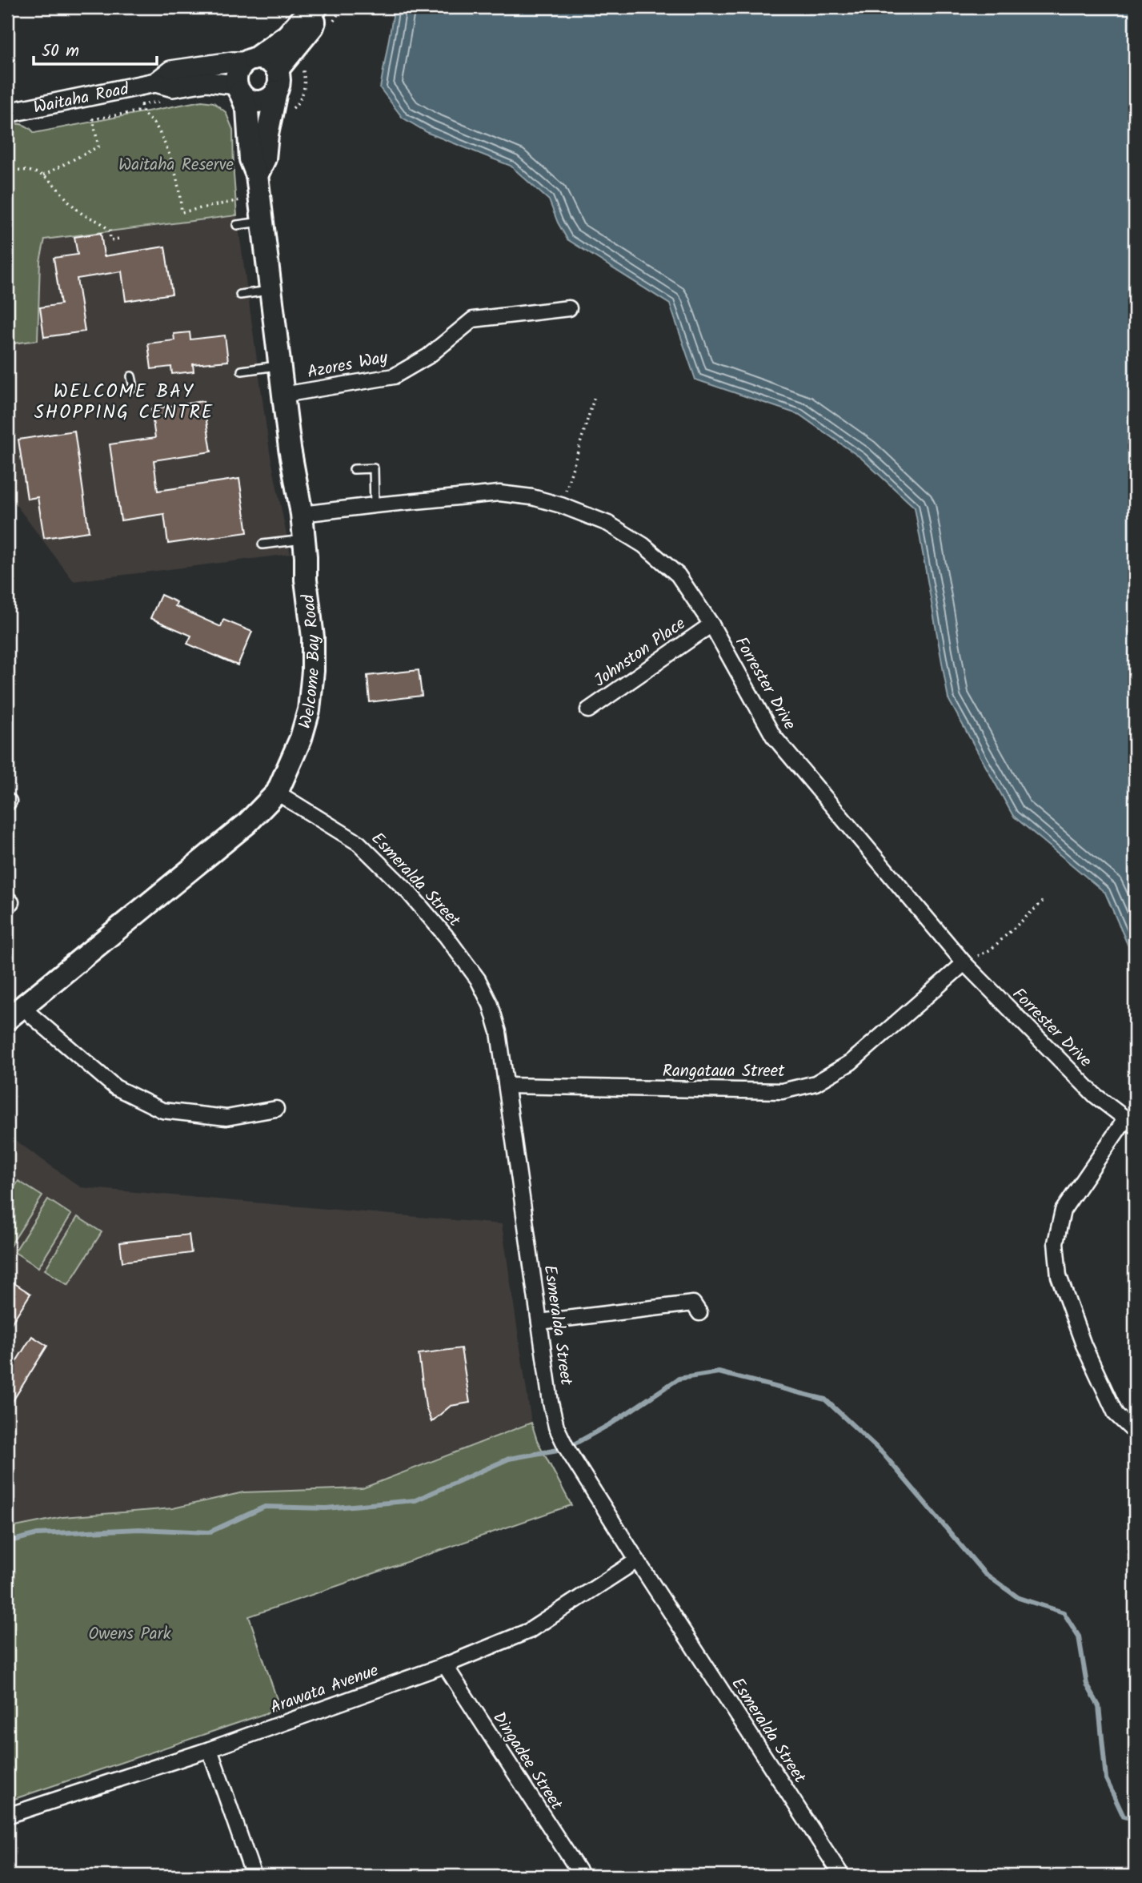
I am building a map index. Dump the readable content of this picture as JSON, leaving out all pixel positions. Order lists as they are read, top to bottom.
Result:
{
  "streets": {
    "main road": ["Welcome Bay Road"],
    "street": [
      "Waitaha Road",
      "Azores Way",
      "Johnston Place",
      "Forrester Drive",
      "Esmeralda Street",
      "Rangataua Street",
      "Arawata Avenue",
      "Dingadee Street"
    ]
  },
  "crossings": [
    ["Waitaha Road", "Welcome Bay Road"],
    ["Azores Way", "Welcome Bay Road"],
    ["Johnston Place", "Forrester Drive"],
    ["Welcome Bay Road", "Forrester Drive"],
    ["Welcome Bay Road", "Esmeralda Street"],
    ["Forrester Drive", "Rangataua Street"],
    ["Esmeralda Street", "Rangataua Street"],
    ["Esmeralda Street", "Arawata Avenue"],
    ["Arawata Avenue", "Dingadee Street"]
  ],
  "districts": ["WELCOME BAY SHOPPING CENTRE"],
  "parks": ["Waitaha Reserve", "Owens Park"],
  "scale_bar": "50 m"
}
